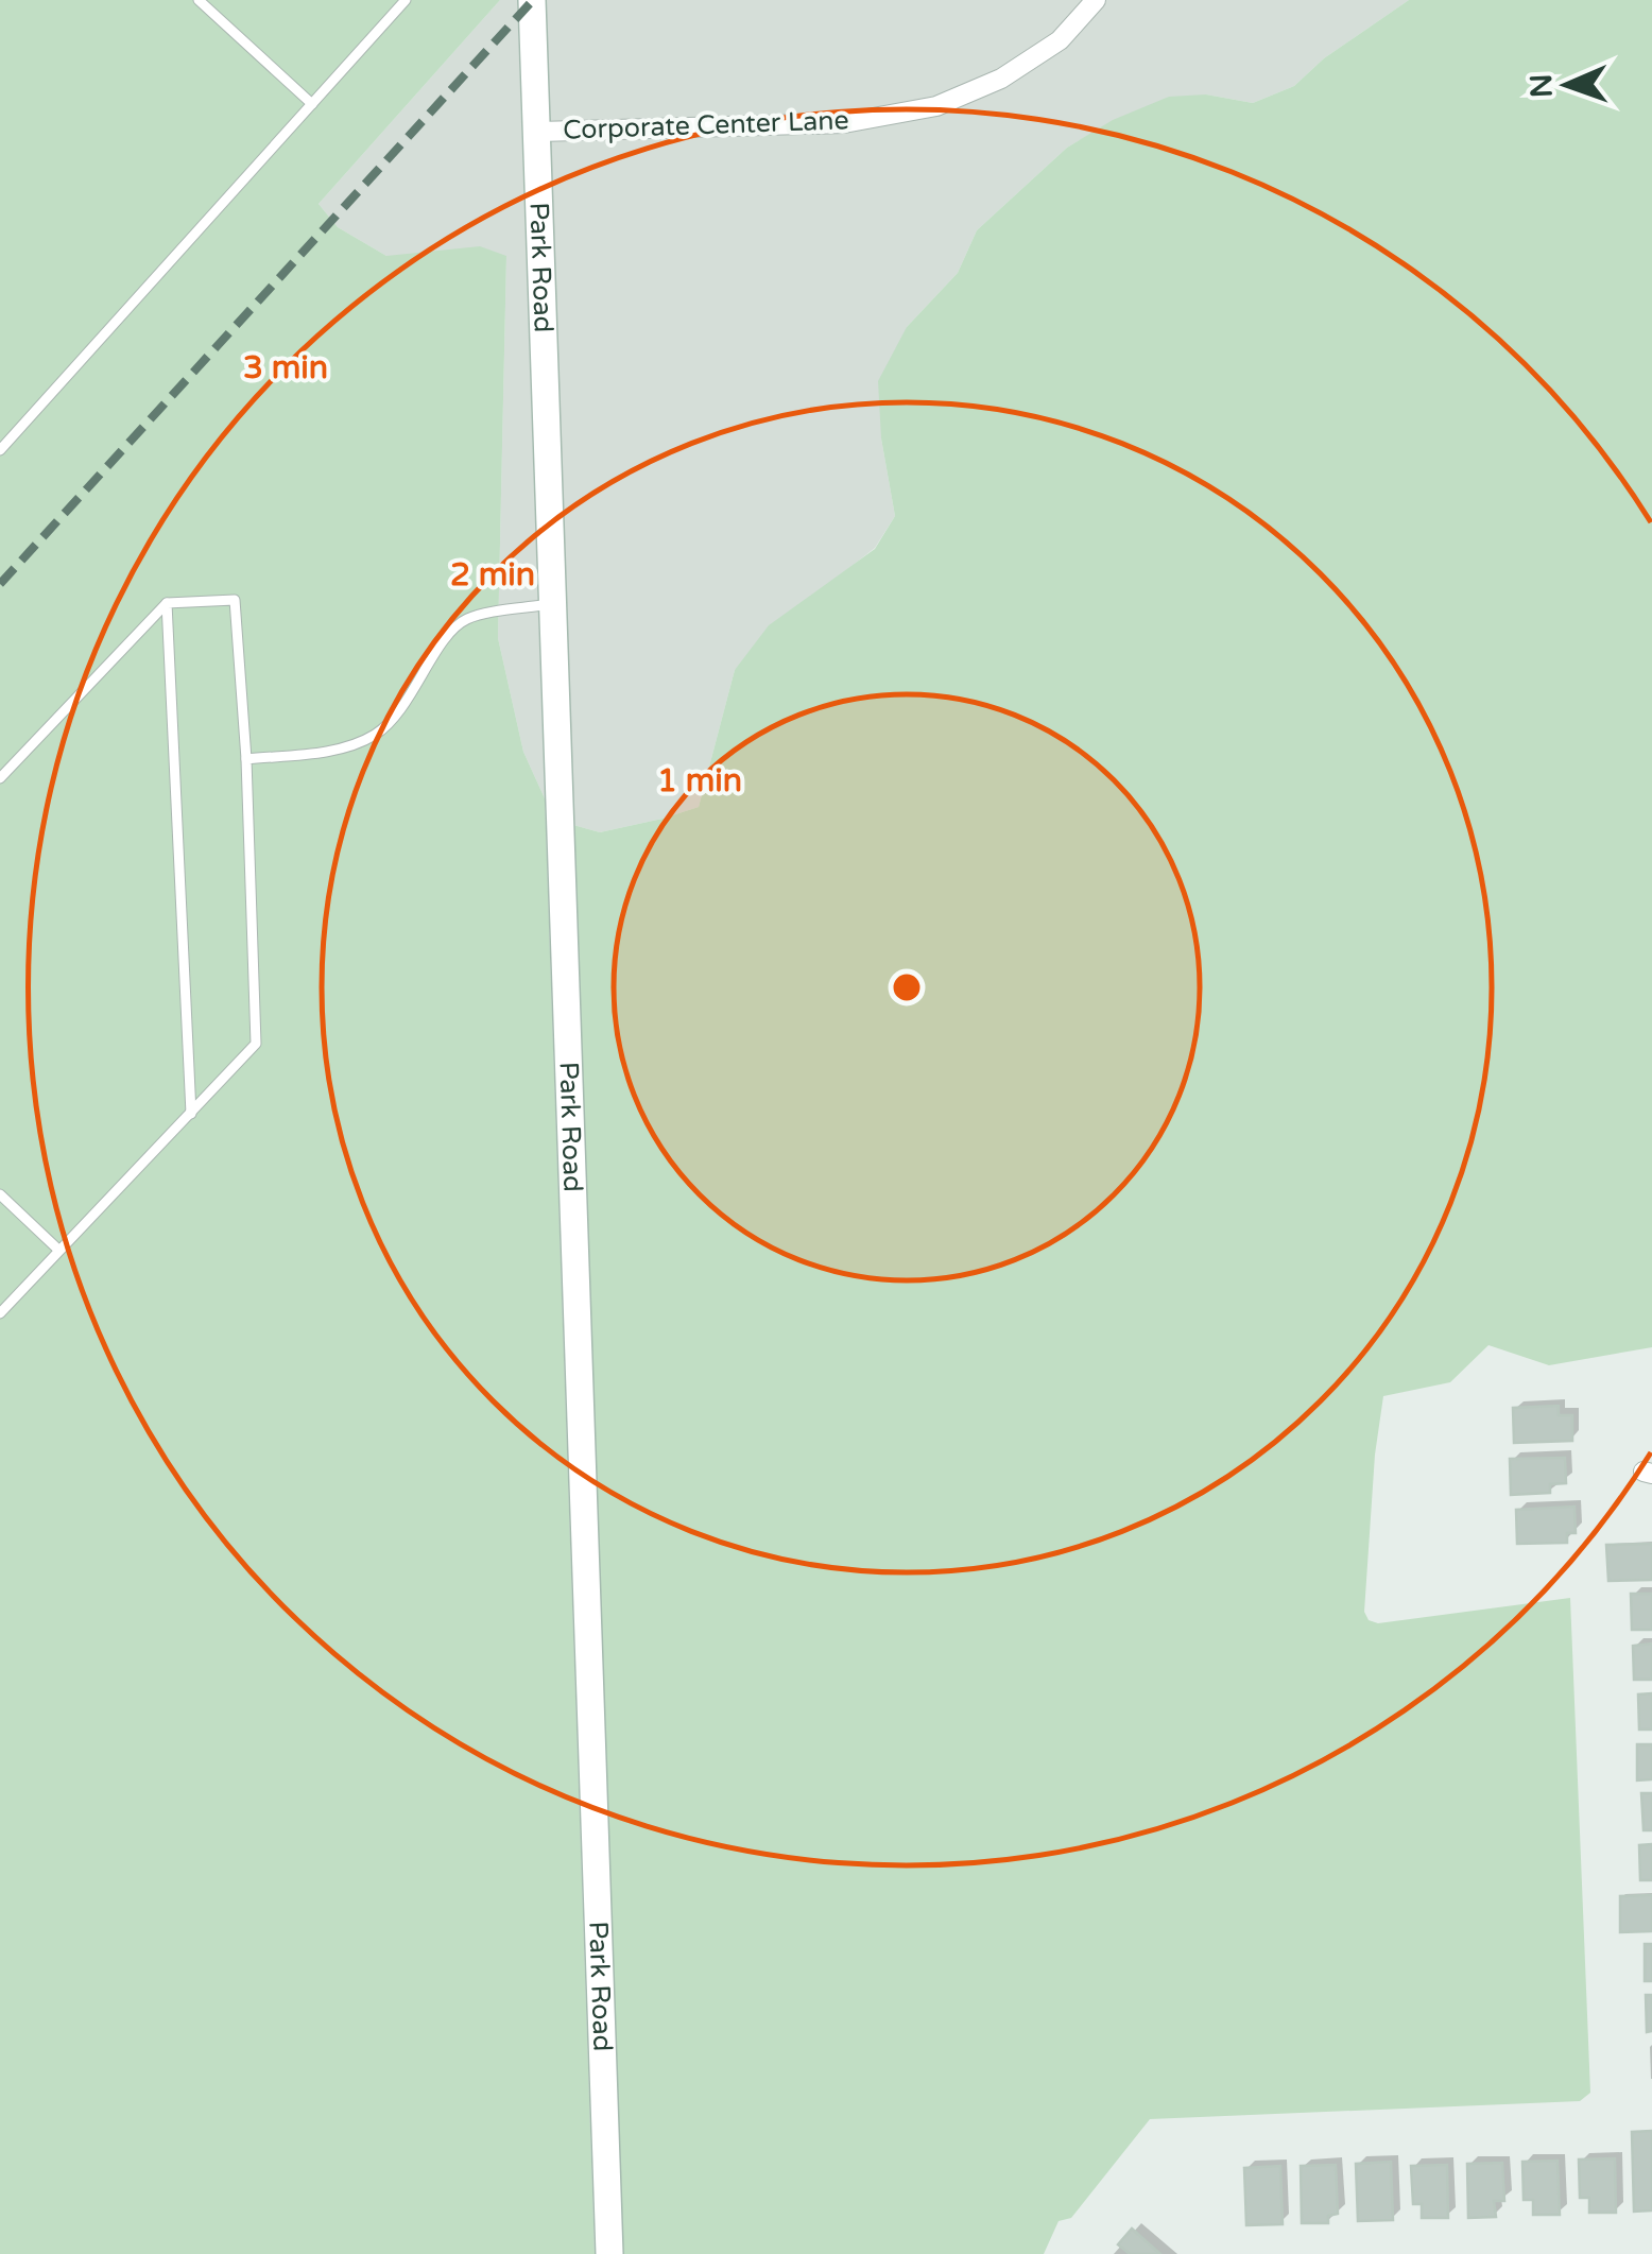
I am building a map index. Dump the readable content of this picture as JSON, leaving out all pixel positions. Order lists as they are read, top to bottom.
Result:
{
  "streets": {
    "street": ["Corporate Center Lane", "Park Road"]
  },
  "crossings": [
    ["Corporate Center Lane", "Park Road"]
  ],
  "north": "left",
  "rings": ["3 min", "2 min", "1 min"]
}
